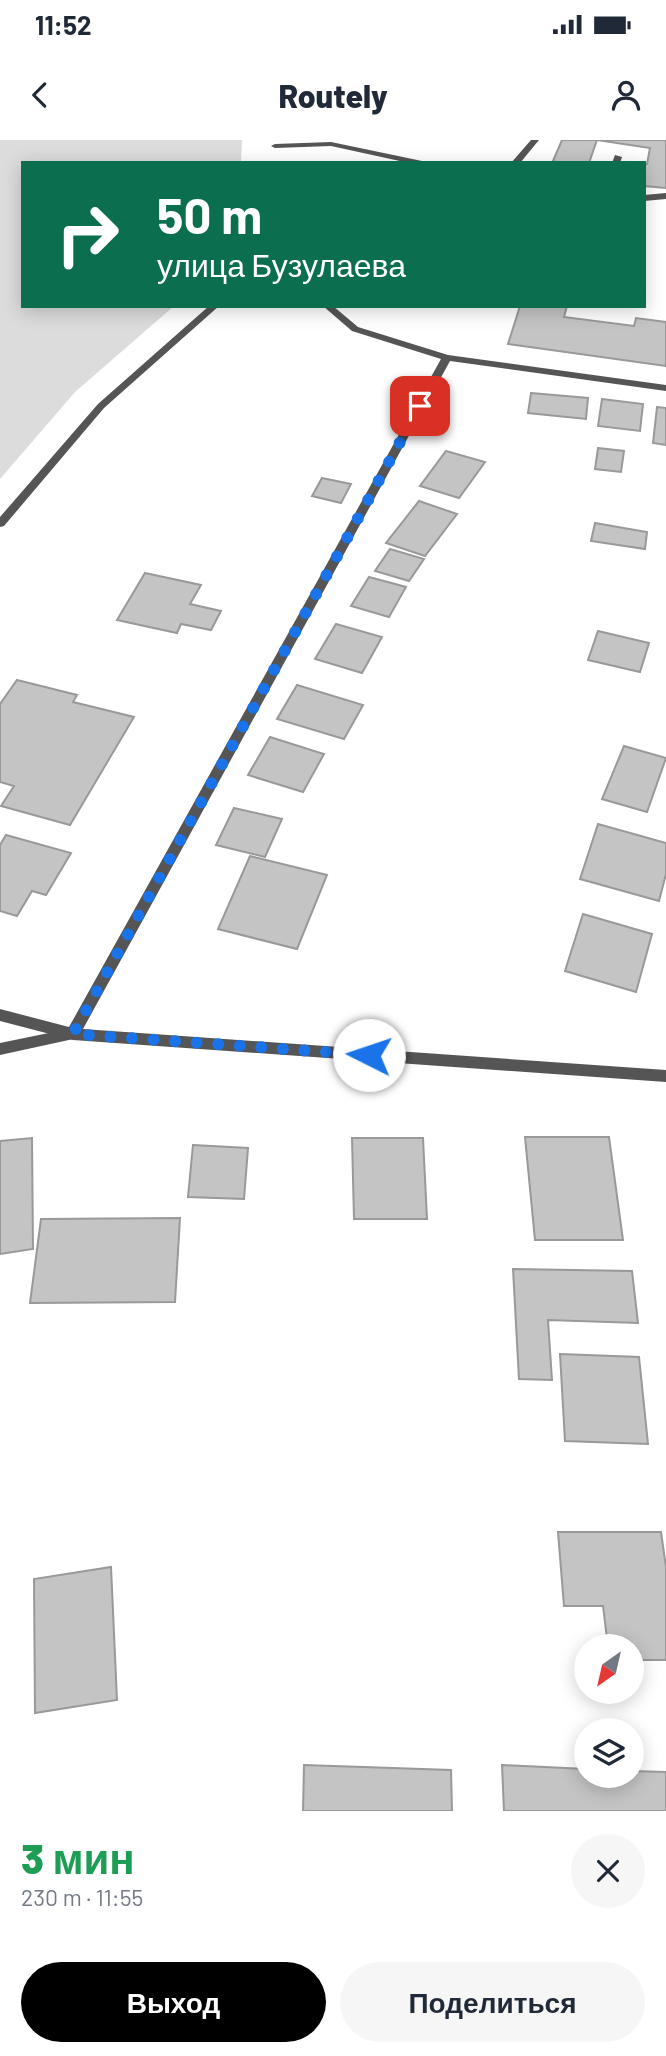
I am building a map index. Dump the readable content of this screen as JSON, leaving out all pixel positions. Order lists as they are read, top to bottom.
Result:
{
  "north": "bottom left",
  "page": {
    "status": "11:52",
    "header": "Routely",
    "turn": ["50 m", "улица Бузулаева"],
    "heading": ["3 мин", "230 m · 11:55"],
    "buttons": ["Выход", "Поделиться"]
  }
}
